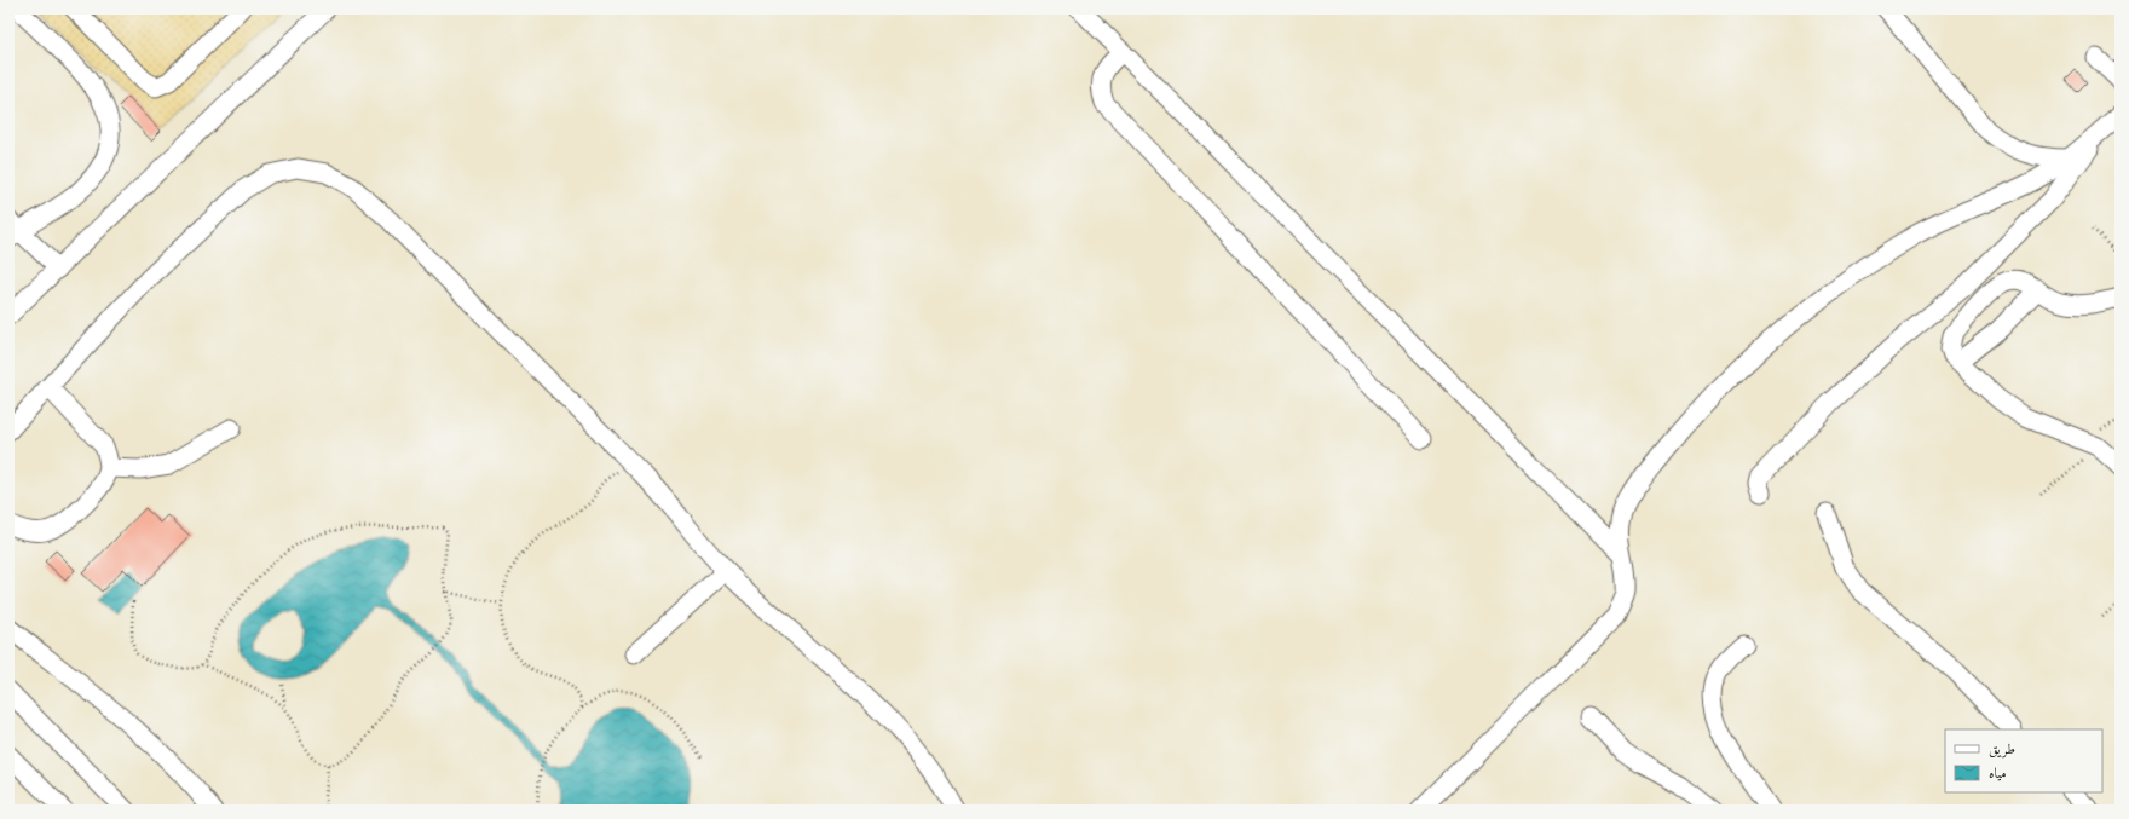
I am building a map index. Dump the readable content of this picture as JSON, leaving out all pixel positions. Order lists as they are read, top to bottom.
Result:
{
  "legend": ["طريق", "مياه"]
}
